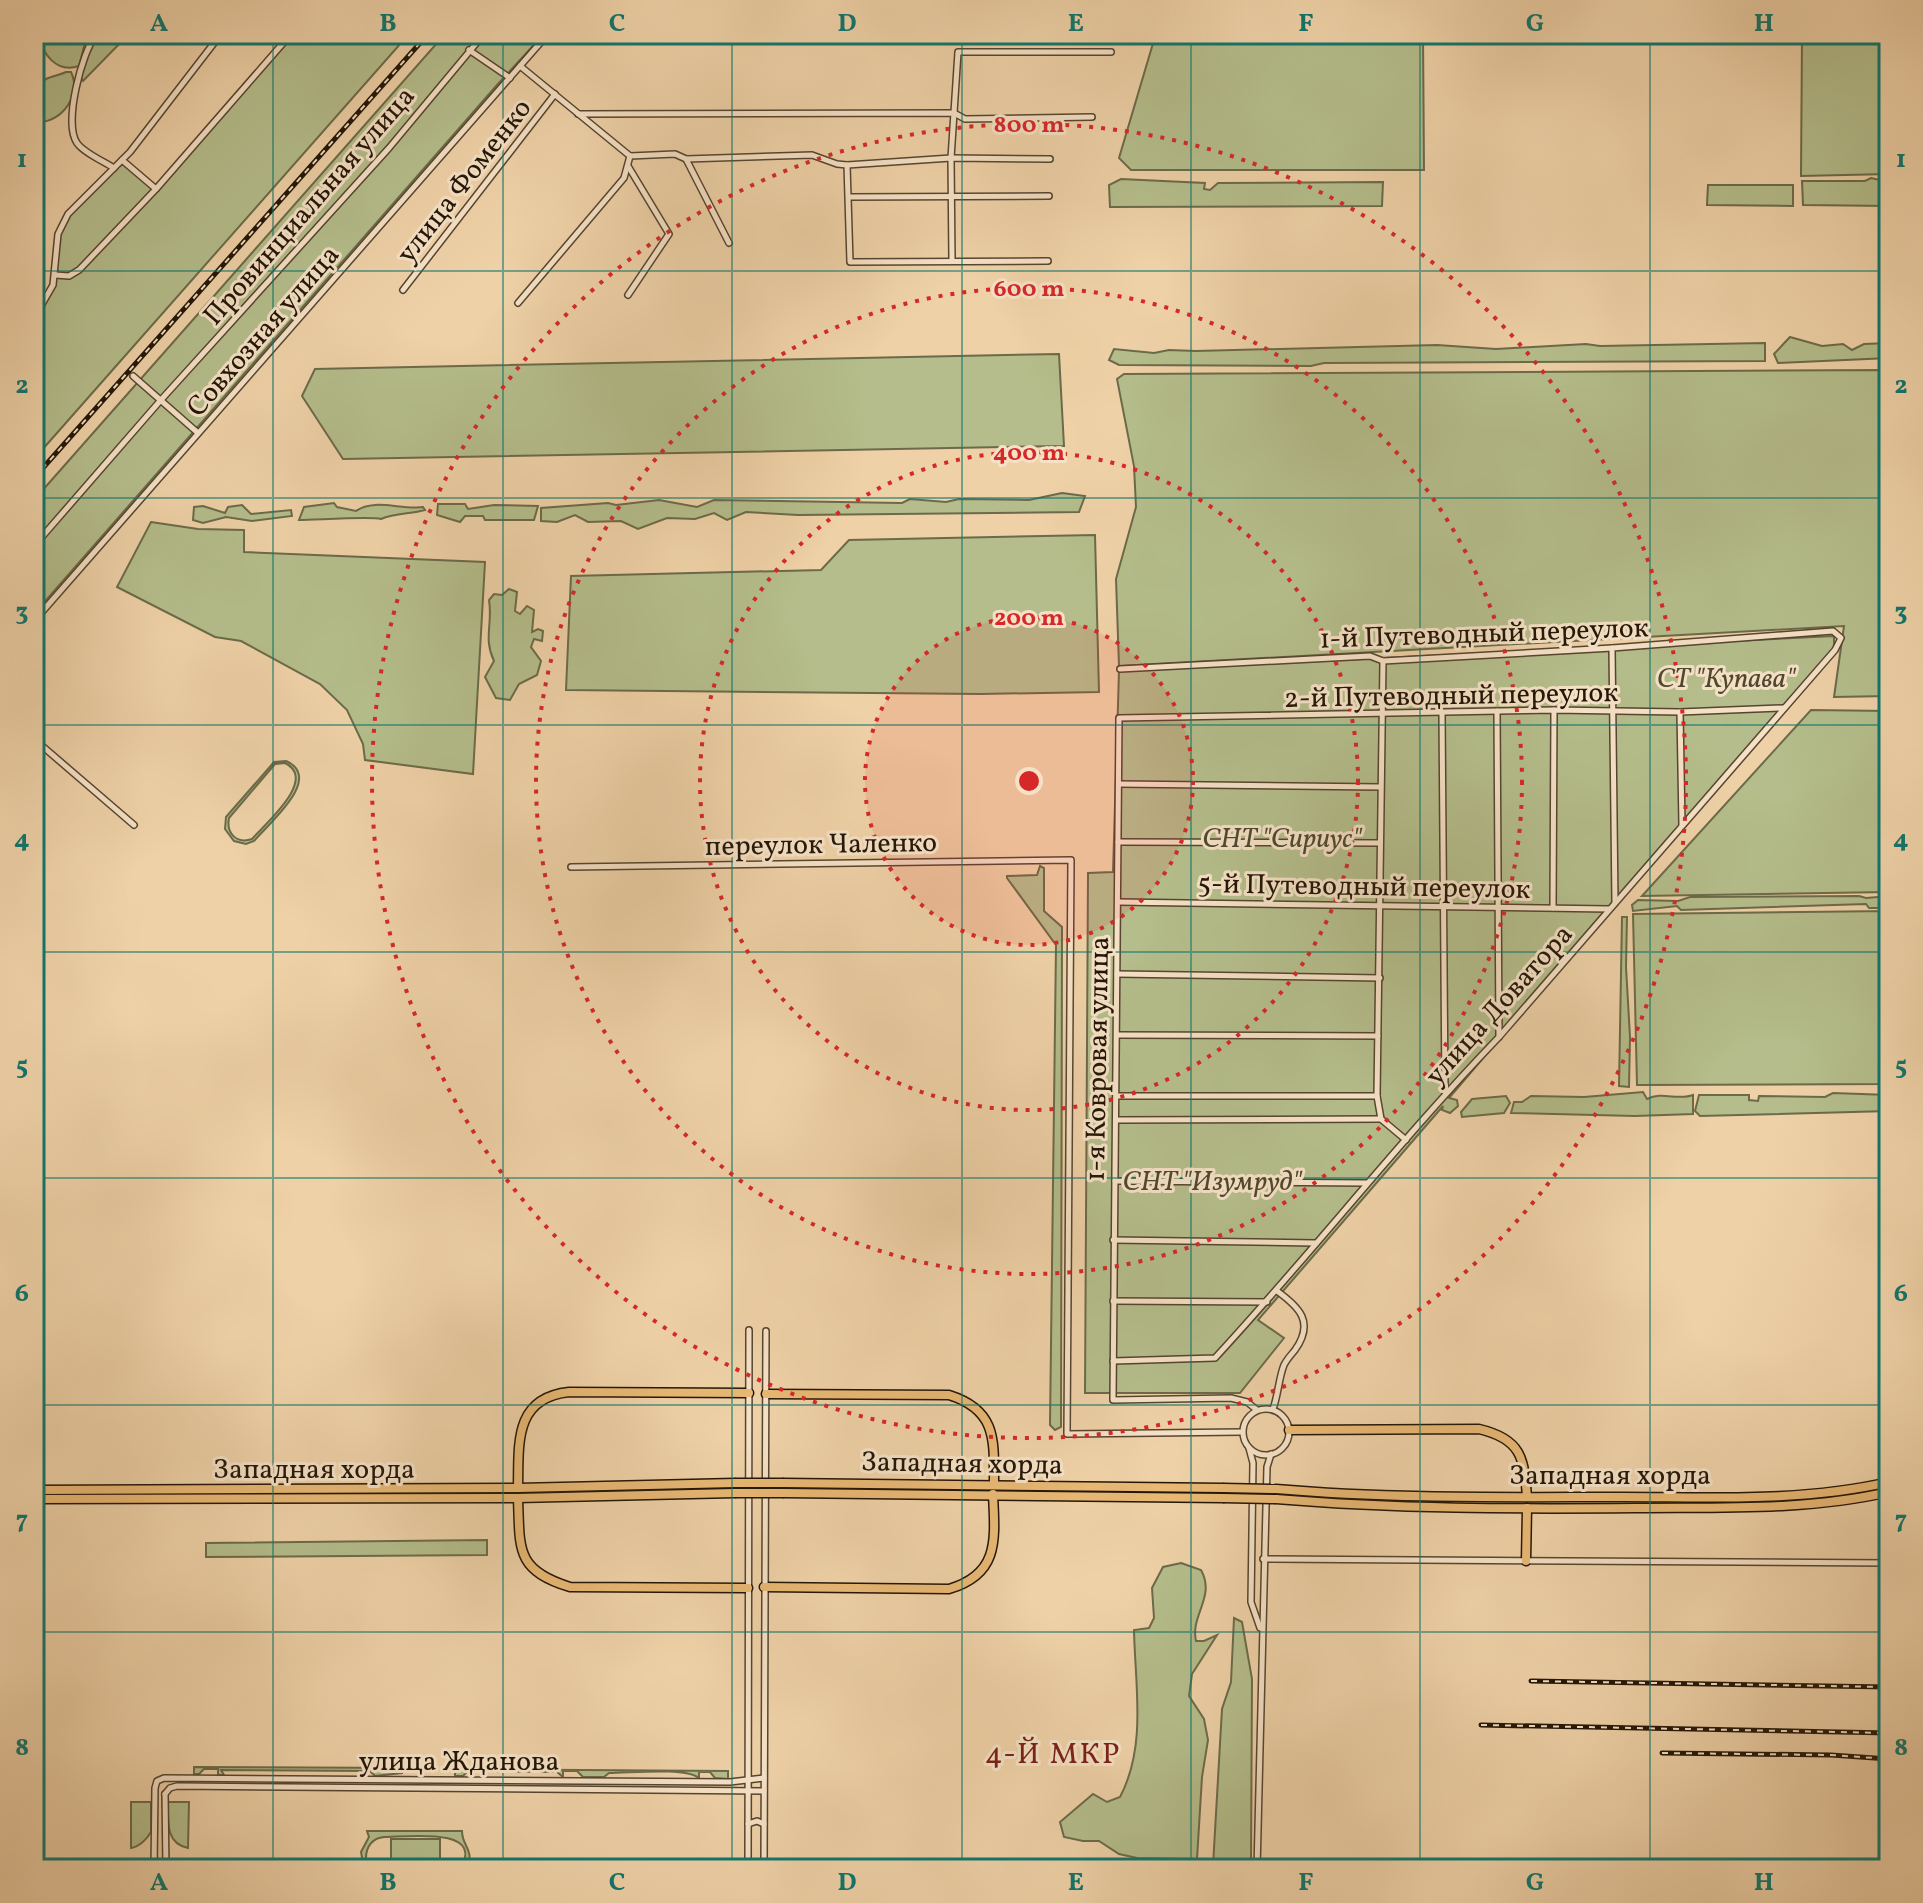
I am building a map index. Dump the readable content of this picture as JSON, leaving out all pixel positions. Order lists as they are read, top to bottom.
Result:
{
  "streets": {
    "highway": ["Западная хорда"],
    "street": [
      "улица Фоменко",
      "Провинциальная улица",
      "Совхозная улица",
      "1-й Путеводный переулок",
      "2-й Путеводный переулок",
      "переулок Чаленко",
      "5-й Путеводный переулок",
      "улица Доватора",
      "1-я Ковровая улица",
      "улица Жданова"
    ]
  },
  "crossings": [
    ["1-й Путеводный переулок", "улица Доватора"],
    ["2-й Путеводный переулок", "улица Доватора"],
    ["2-й Путеводный переулок", "1-я Ковровая улица"],
    ["переулок Чаленко", "1-я Ковровая улица"],
    ["5-й Путеводный переулок", "улица Доватора"],
    ["5-й Путеводный переулок", "1-я Ковровая улица"],
    ["улица Доватора", "1-я Ковровая улица"]
  ],
  "districts": ["4-Й МКР"],
  "parks": ["СТ \"Купава\"", "СНТ \"Сириус\"", "СНТ \"Изумруд\""],
  "grid": {
    "columns": [
      "A",
      "B",
      "C",
      "D",
      "E",
      "F",
      "G",
      "H"
    ],
    "rows": [
      "1",
      "2",
      "3",
      "4",
      "5",
      "6",
      "7",
      "8"
    ]
  },
  "rings": [
    "800 m",
    "600 m",
    "400 m",
    "200 m"
  ]
}
